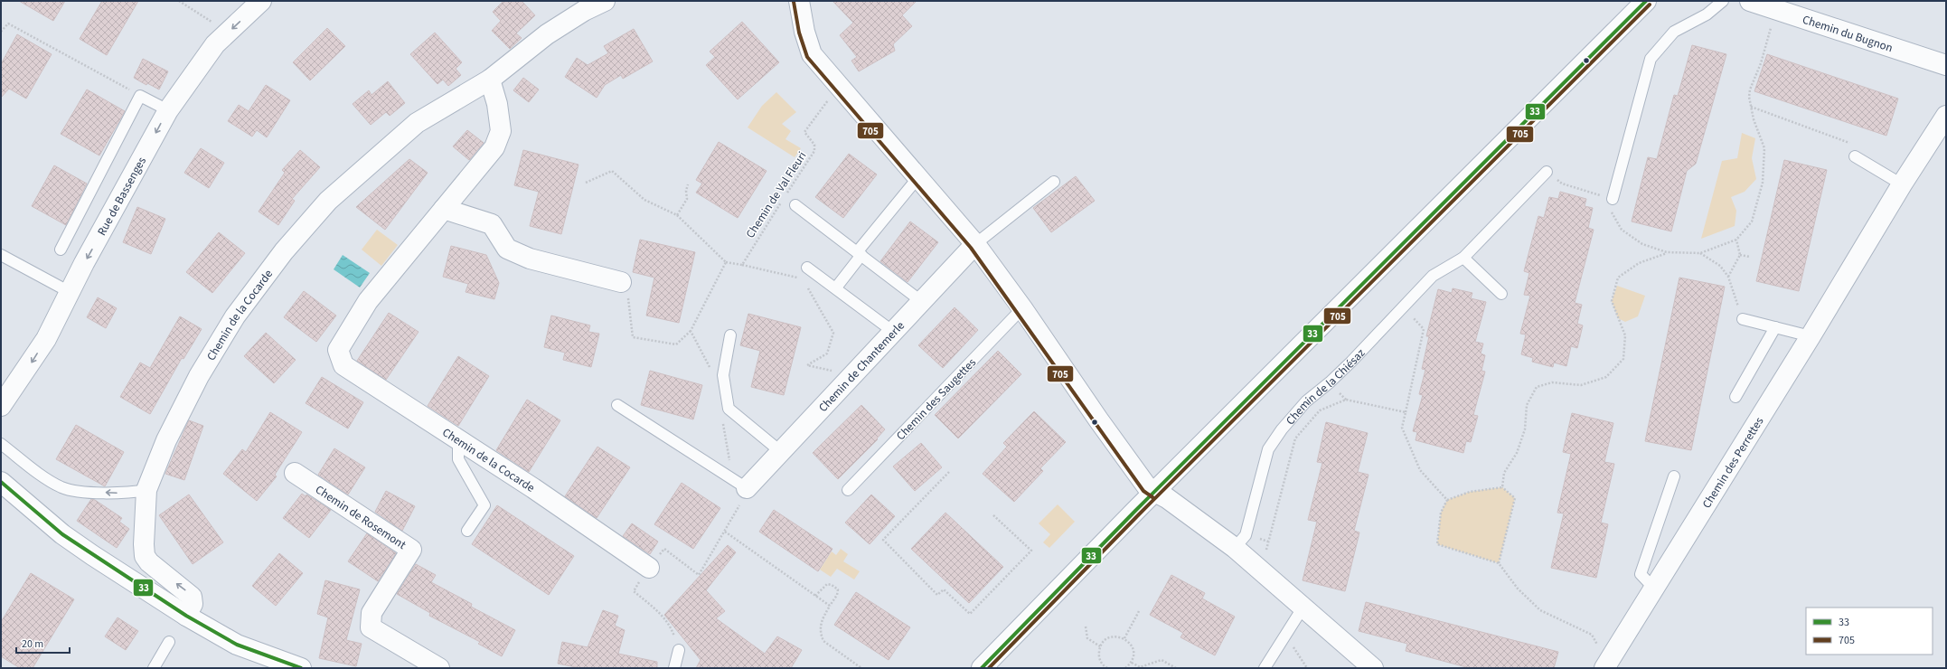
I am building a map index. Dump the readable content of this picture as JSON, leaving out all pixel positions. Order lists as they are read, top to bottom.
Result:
{
  "streets": {
    "street": [
      "Chemin du Bugnon",
      "Rue de Bassenges",
      "Chemin de la Cocarde",
      "Chemin de Chantemerle",
      "Chemin des Perrettes",
      "Chemin de Rosemont"
    ],
    "lane": ["Chemin de la Chiésaz", "Chemin des Saugettes"],
    "path": ["Chemin de Val Fleuri"]
  },
  "one_way": ["Rue de Bassenges"],
  "lines": ["transit line 33", "transit line 705"],
  "legend": ["33", "705"],
  "scale_bar": "20 m"
}
